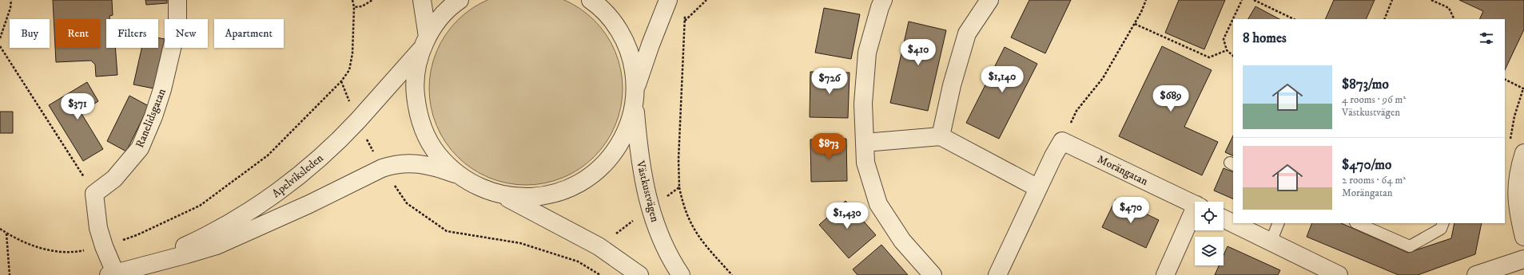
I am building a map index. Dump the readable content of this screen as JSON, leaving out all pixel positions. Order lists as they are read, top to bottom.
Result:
{
  "streets": {
    "street": [
      "Ranelidsgatan",
      "Morängatan",
      "Apelviksleden",
      "Västkustvägen"
    ]
  },
  "page": {
    "chip": [
      "Buy",
      "Rent",
      "Filters",
      "New",
      "Apartment"
    ],
    "heading": "8 homes",
    "price": [
      "$410",
      "$1,140",
      "$726",
      "$689",
      "$371",
      "$873",
      "$470",
      "$1,430"
    ],
    "list": [
      {
        "name": "$873/mo",
        "note": "4 rooms · 96 m² · Västkustvägen"
      },
      {
        "name": "$470/mo",
        "note": "2 rooms · 64 m² · Morängatan"
      }
    ]
  }
}
